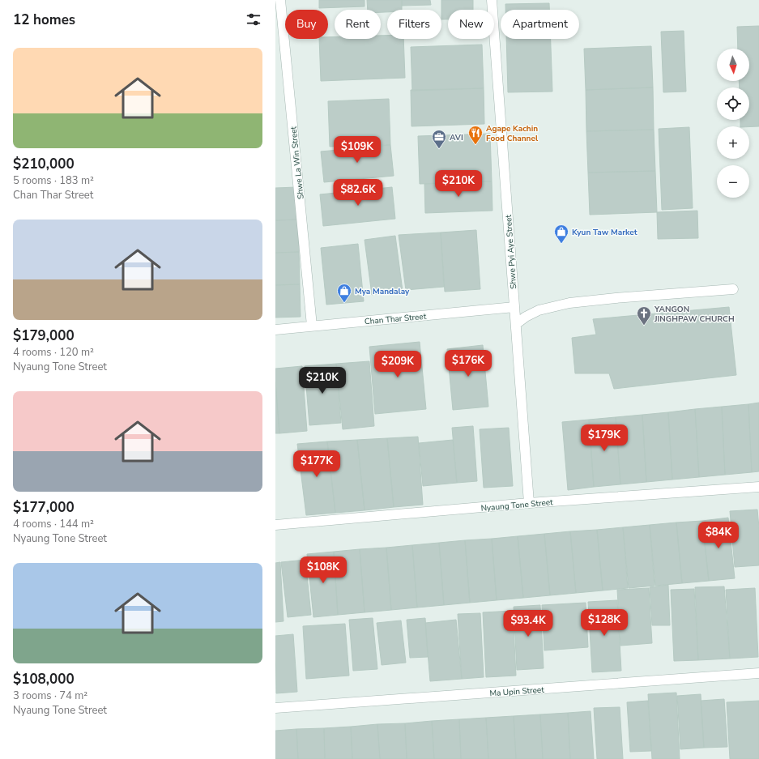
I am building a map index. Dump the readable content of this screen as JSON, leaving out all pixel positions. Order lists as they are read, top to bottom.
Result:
{
  "streets": {
    "street": [
      "Shwe La Win Street",
      "Shwe Pyi Aye Street",
      "Chan Thar Street",
      "Nyaung Tone Street",
      "Ma Upin Street"
    ]
  },
  "crossings": [
    ["Shwe La Win Street", "Chan Thar Street"],
    ["Shwe Pyi Aye Street", "Chan Thar Street"],
    ["Shwe Pyi Aye Street", "Nyaung Tone Street"]
  ],
  "places": {
    "restaurant": ["Agape Kachin Food Channel"],
    "office": ["AVI"],
    "shop": ["Kyun Taw Market", "Mya Mandalay"],
    "church": ["YANGON JINGHPAW CHURCH"]
  },
  "north": "bottom",
  "page": {
    "heading": "12 homes",
    "chip": [
      "Buy",
      "Rent",
      "Filters",
      "New",
      "Apartment"
    ],
    "list": [
      {
        "name": "$210,000",
        "note": "5 rooms · 183 m² · Chan Thar Street"
      },
      {
        "name": "$179,000",
        "note": "4 rooms · 120 m² · Nyaung Tone Street"
      },
      {
        "name": "$177,000",
        "note": "4 rooms · 144 m² · Nyaung Tone Street"
      },
      {
        "name": "$108,000",
        "note": "3 rooms · 74 m² · Nyaung Tone Street"
      }
    ],
    "map_buttons": ["+", "−"],
    "price": [
      "$109K",
      "$210K",
      "$82.6K",
      "$176K",
      "$209K",
      "$210K",
      "$179K",
      "$177K",
      "$84K",
      "$108K",
      "$128K",
      "$93.4K"
    ]
  }
}
